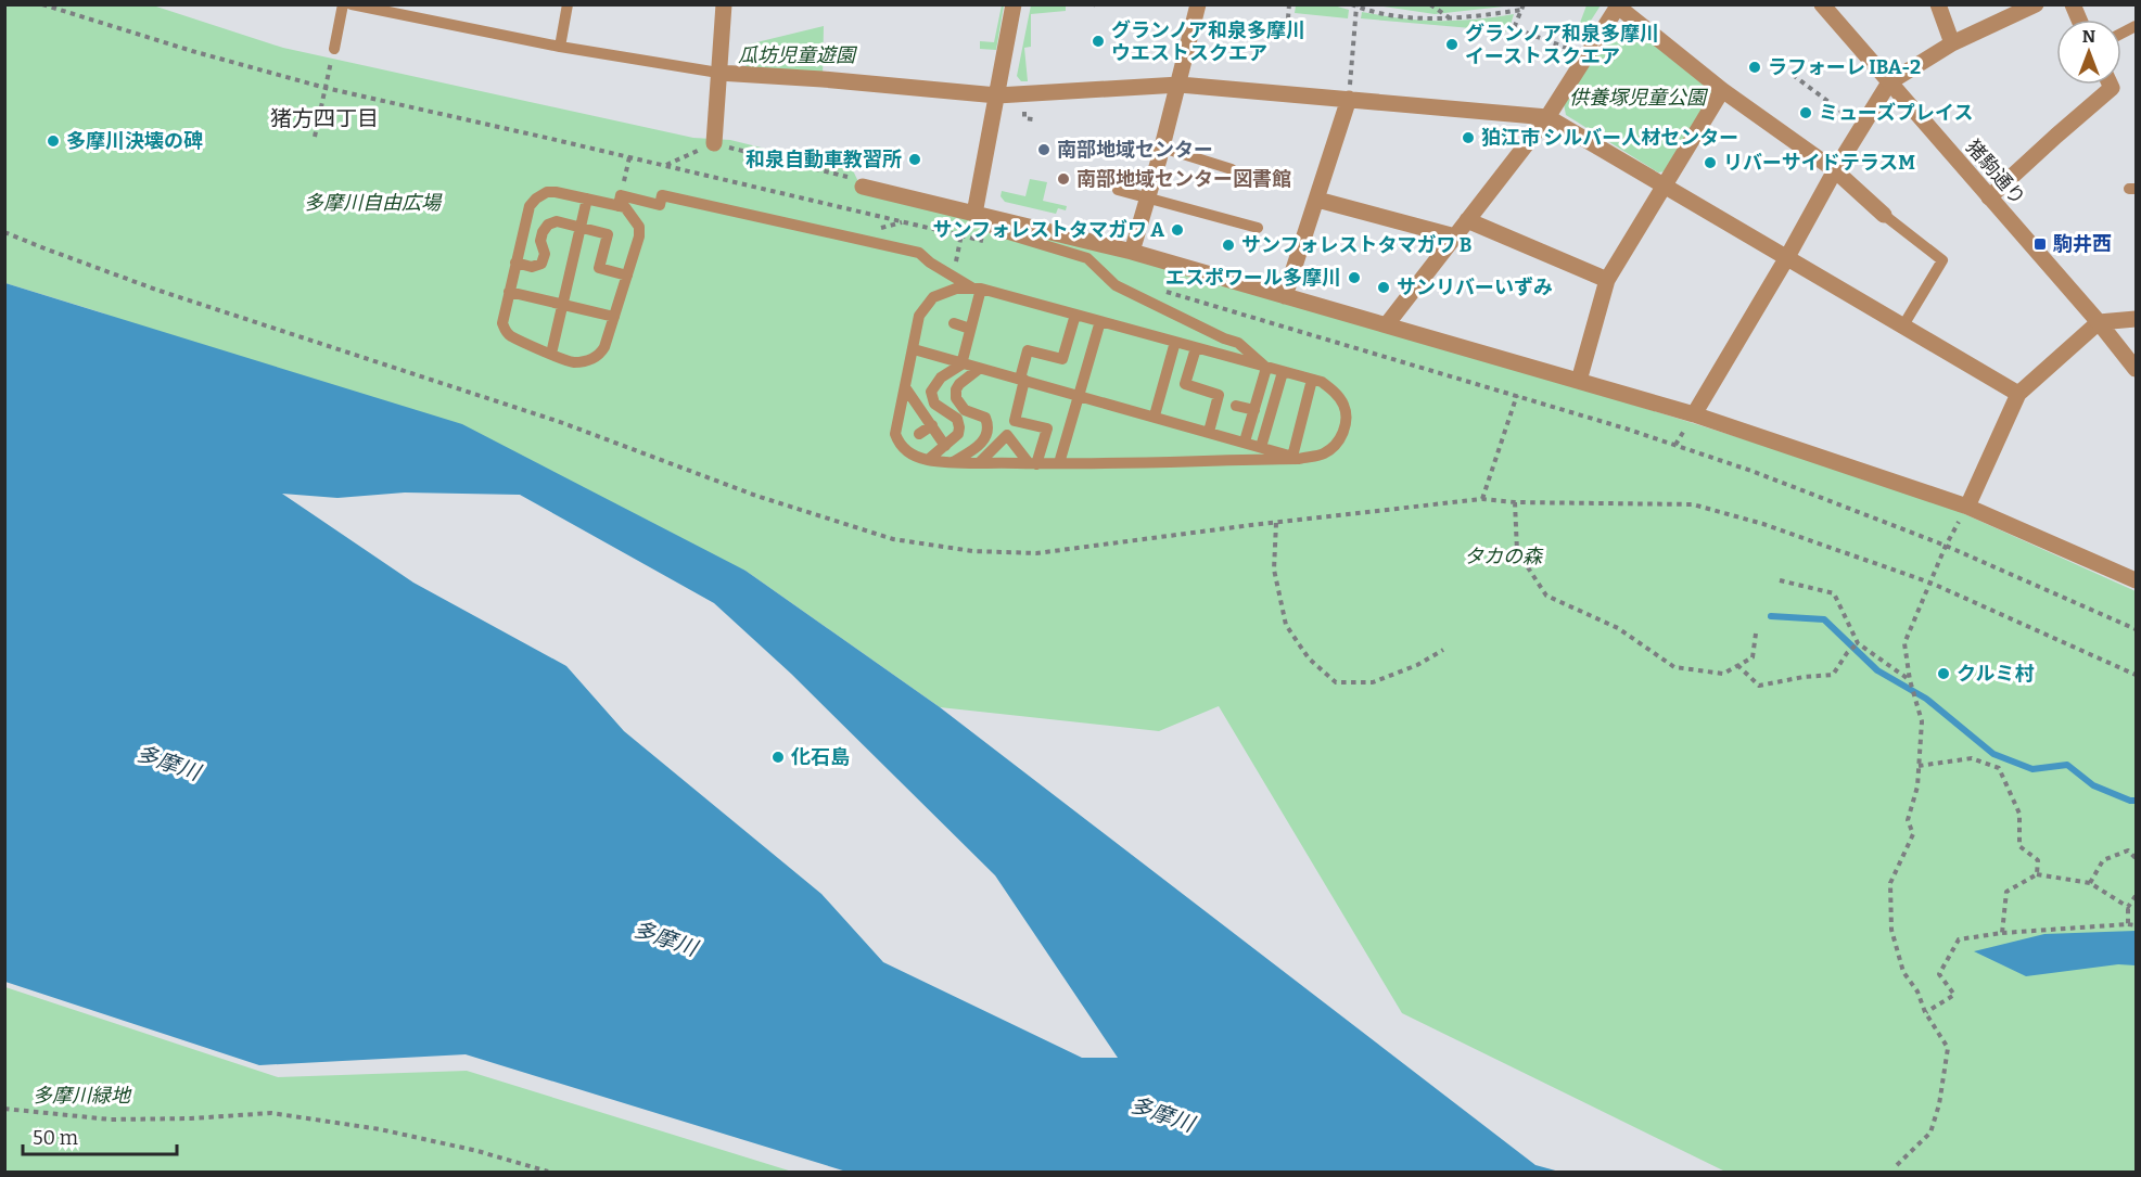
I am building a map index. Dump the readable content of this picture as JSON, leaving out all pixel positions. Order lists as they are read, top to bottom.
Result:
{
  "streets": {
    "street": ["猪駒通り"]
  },
  "districts": ["猪方四丁目"],
  "water": ["多摩川"],
  "parks": [
    "瓜坊児童遊園",
    "供養塚児童公園",
    "多摩川自由広場",
    "タカの森",
    "多摩川緑地"
  ],
  "places": {
    "other": [
      "グランノア和泉多摩川 ウエストスクエア",
      "グランノア和泉多摩川 イーストスクエア",
      "ラフォーレ IBA-2",
      "ミューズプレイス",
      "狛江市 シルバー人材センター",
      "多摩川決壊の碑",
      "南部地域センター",
      "和泉自動車教習所",
      "リバーサイドテラスM",
      "南部地域センター図書館",
      "サンフォレストタマガワ A",
      "サンフォレストタマガワ B",
      "エスポワール多摩川",
      "サンリバーいずみ",
      "クルミ村",
      "化石島"
    ],
    "transit": ["駒井西"]
  },
  "scale_bar": "50 m",
  "north": "top"
}
